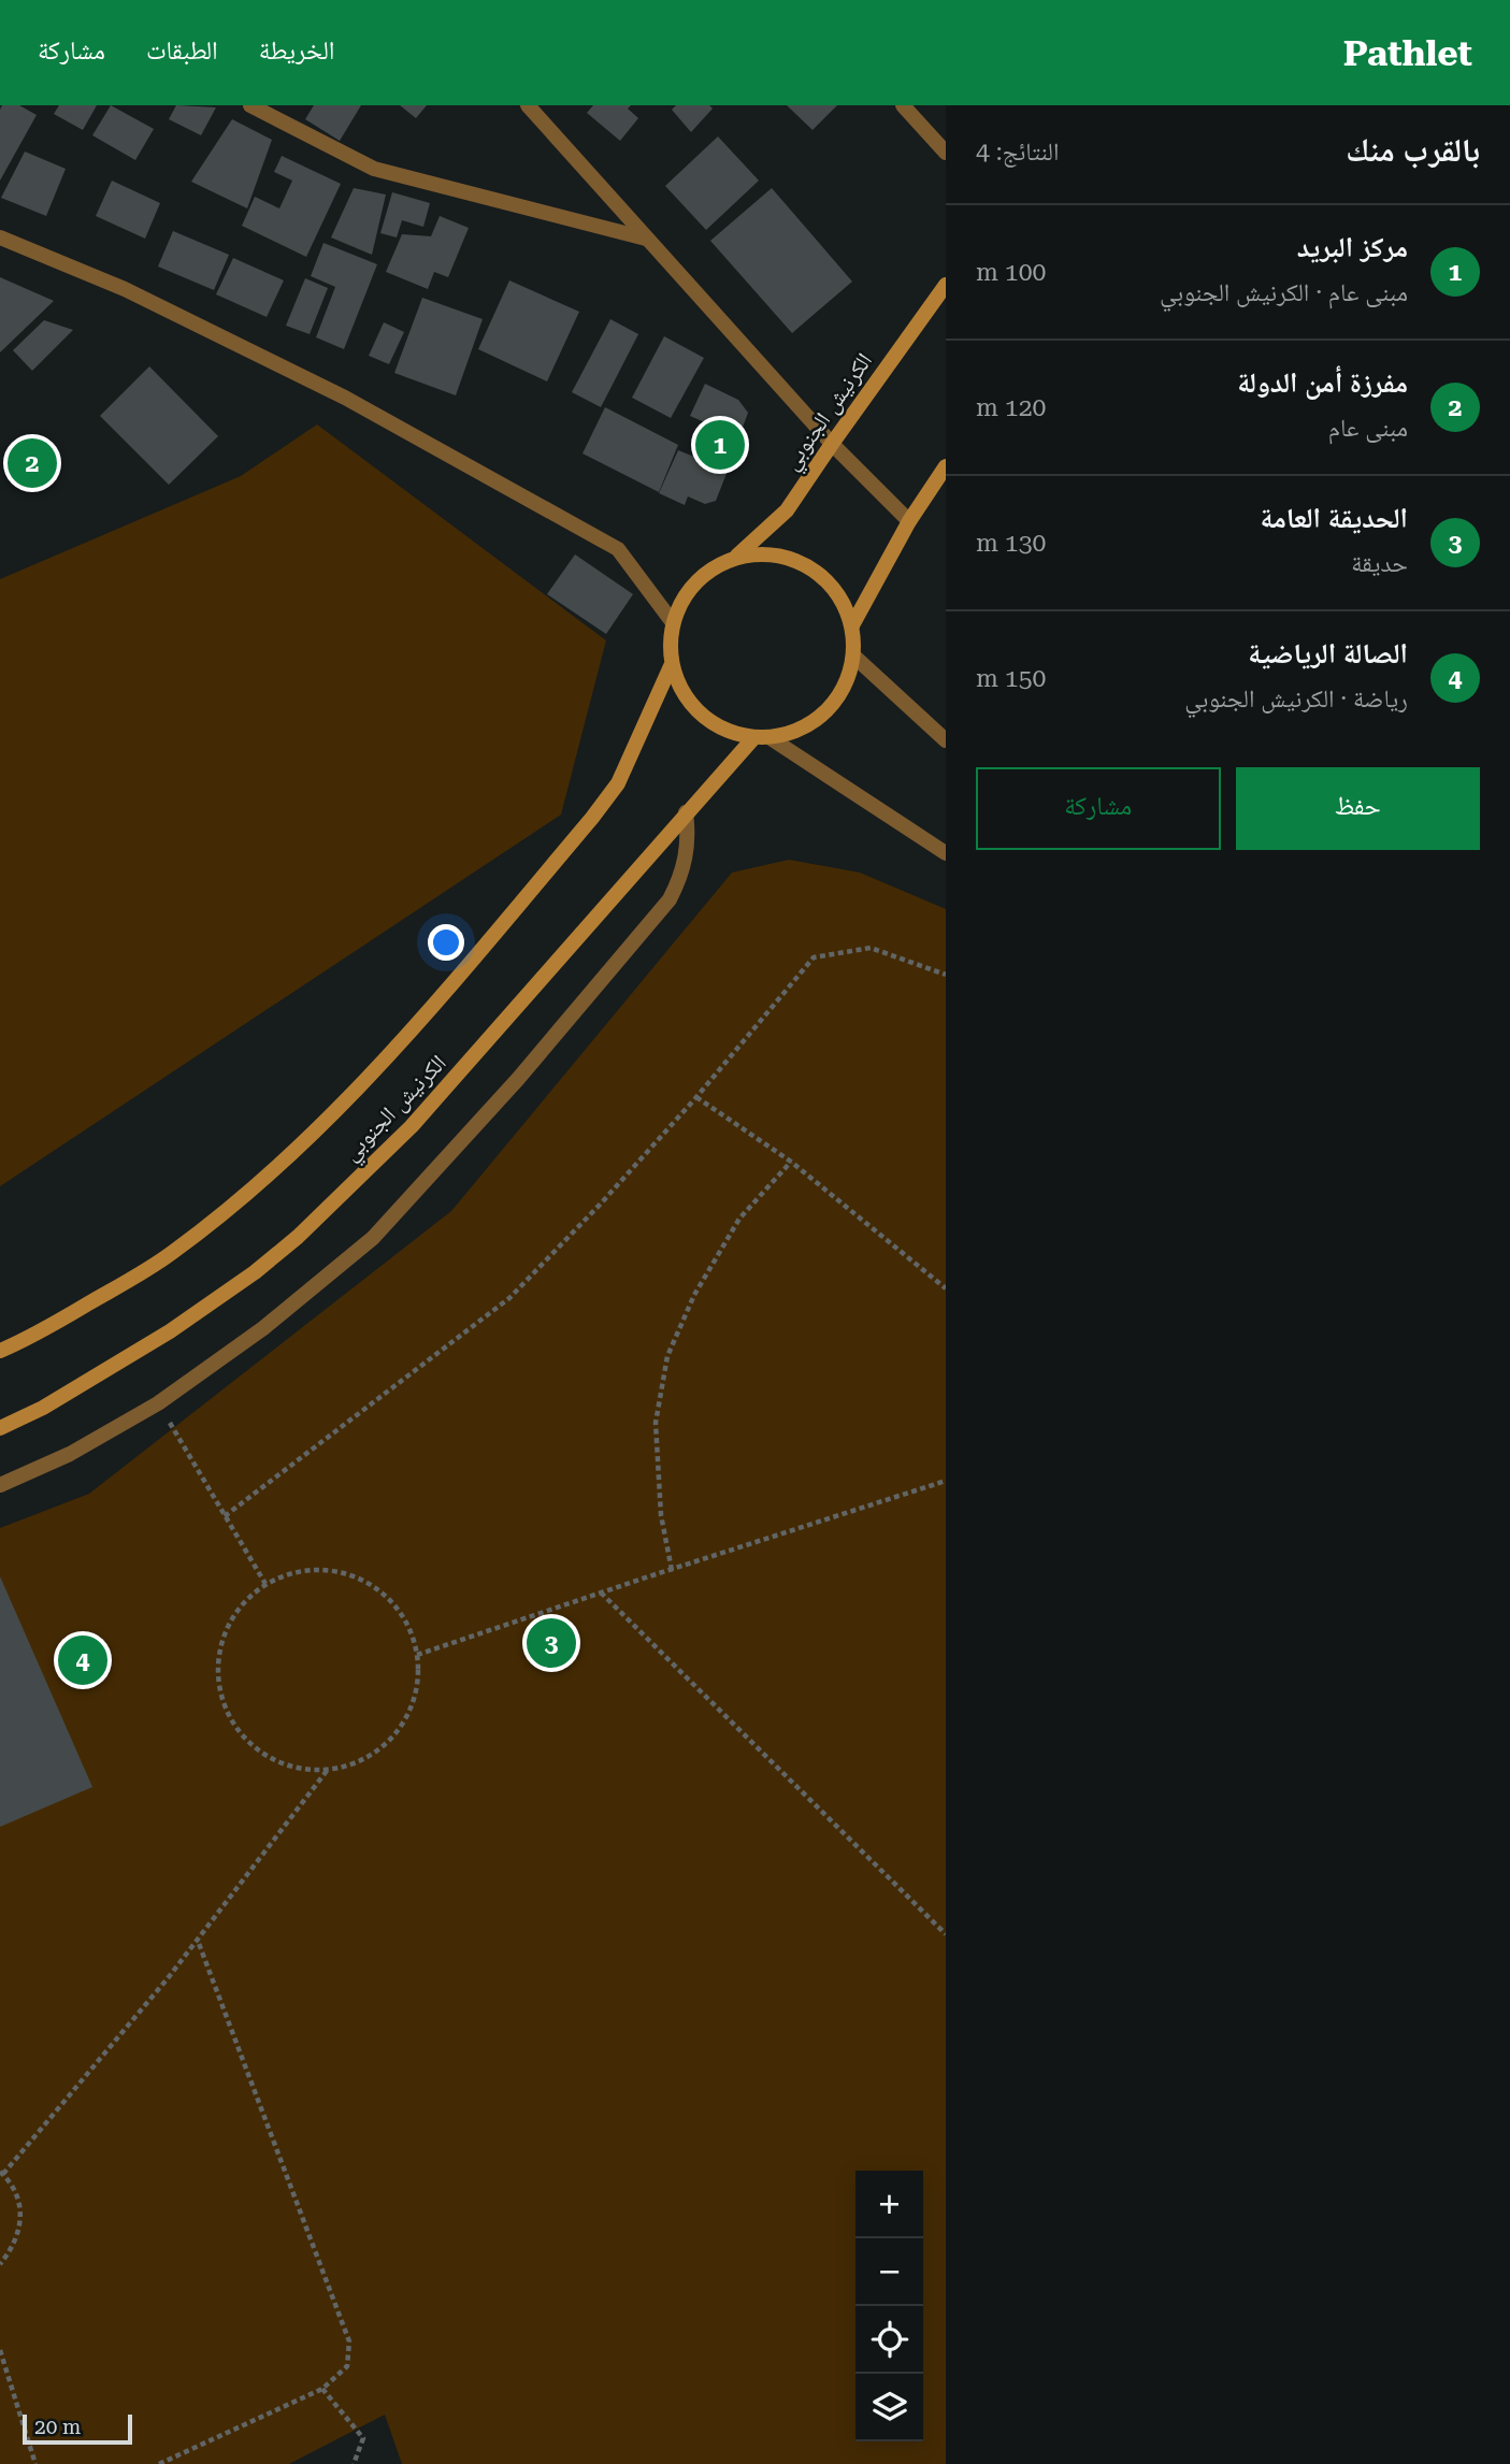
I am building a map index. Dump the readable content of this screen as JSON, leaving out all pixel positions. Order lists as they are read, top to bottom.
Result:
{
  "streets": {
    "main road": ["الكرنيش الجنوبي"]
  },
  "scale_bar": "20 m",
  "page": {
    "header": "Pathlet",
    "nav": ["الخريطة", "الطبقات", "مشاركة"],
    "heading": ["بالقرب منك", "النتائج: 4"],
    "list": [
      {
        "mark": "1",
        "name": "مركز البريد",
        "note": "مبنى عام · الكرنيش الجنوبي",
        "value": "100 m"
      },
      {
        "mark": "2",
        "name": "مفرزة أمن الدولة",
        "note": "مبنى عام",
        "value": "120 m"
      },
      {
        "mark": "3",
        "name": "الحديقة العامة",
        "note": "حديقة",
        "value": "130 m"
      },
      {
        "mark": "4",
        "name": "الصالة الرياضية",
        "note": "رياضة · الكرنيش الجنوبي",
        "value": "150 m"
      }
    ],
    "pins": [
      "1",
      "2",
      "3",
      "4"
    ],
    "buttons": ["حفظ", "مشاركة"],
    "map_buttons": ["+", "−"],
    "scale": "20 m"
  }
}
